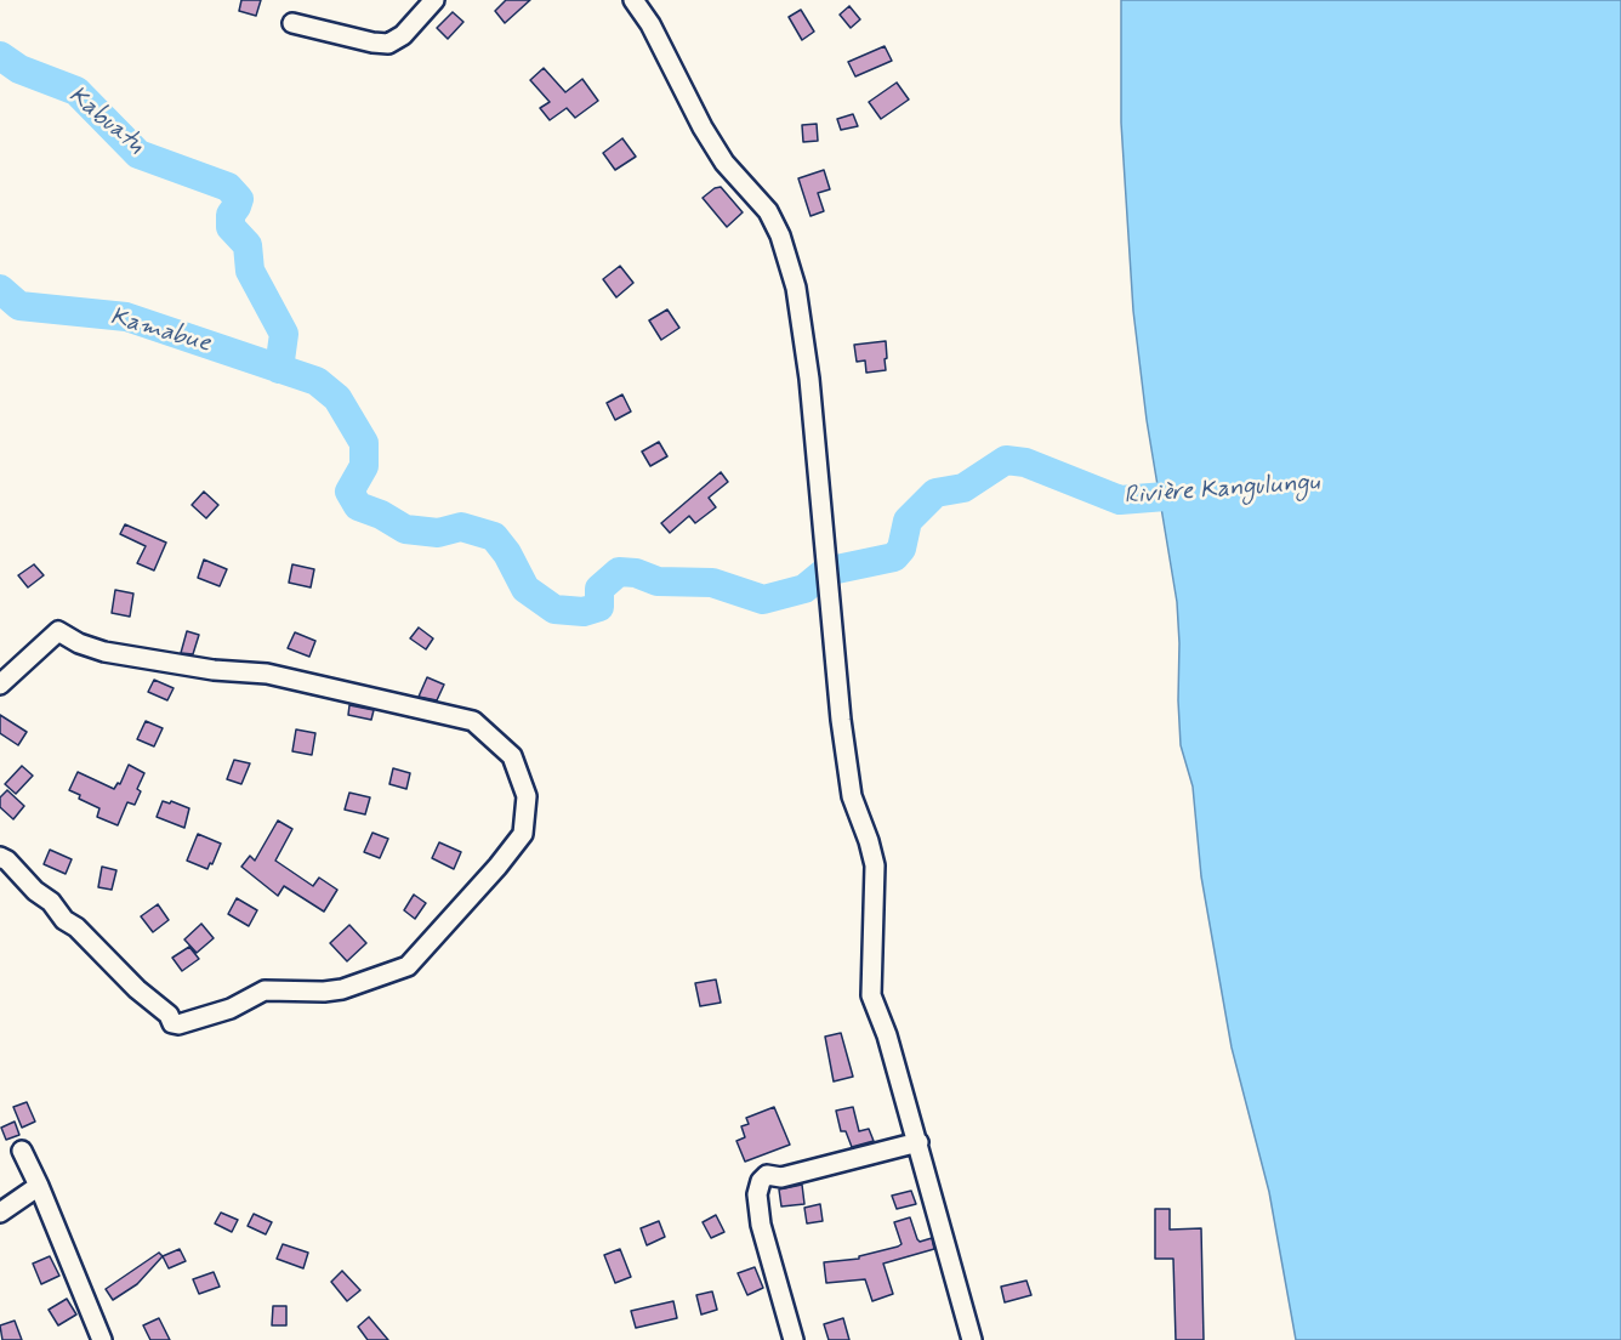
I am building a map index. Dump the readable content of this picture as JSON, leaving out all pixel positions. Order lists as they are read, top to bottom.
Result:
{
  "water": ["Kabuatu", "Kamabue", "Rivière Kangulungu"]
}
